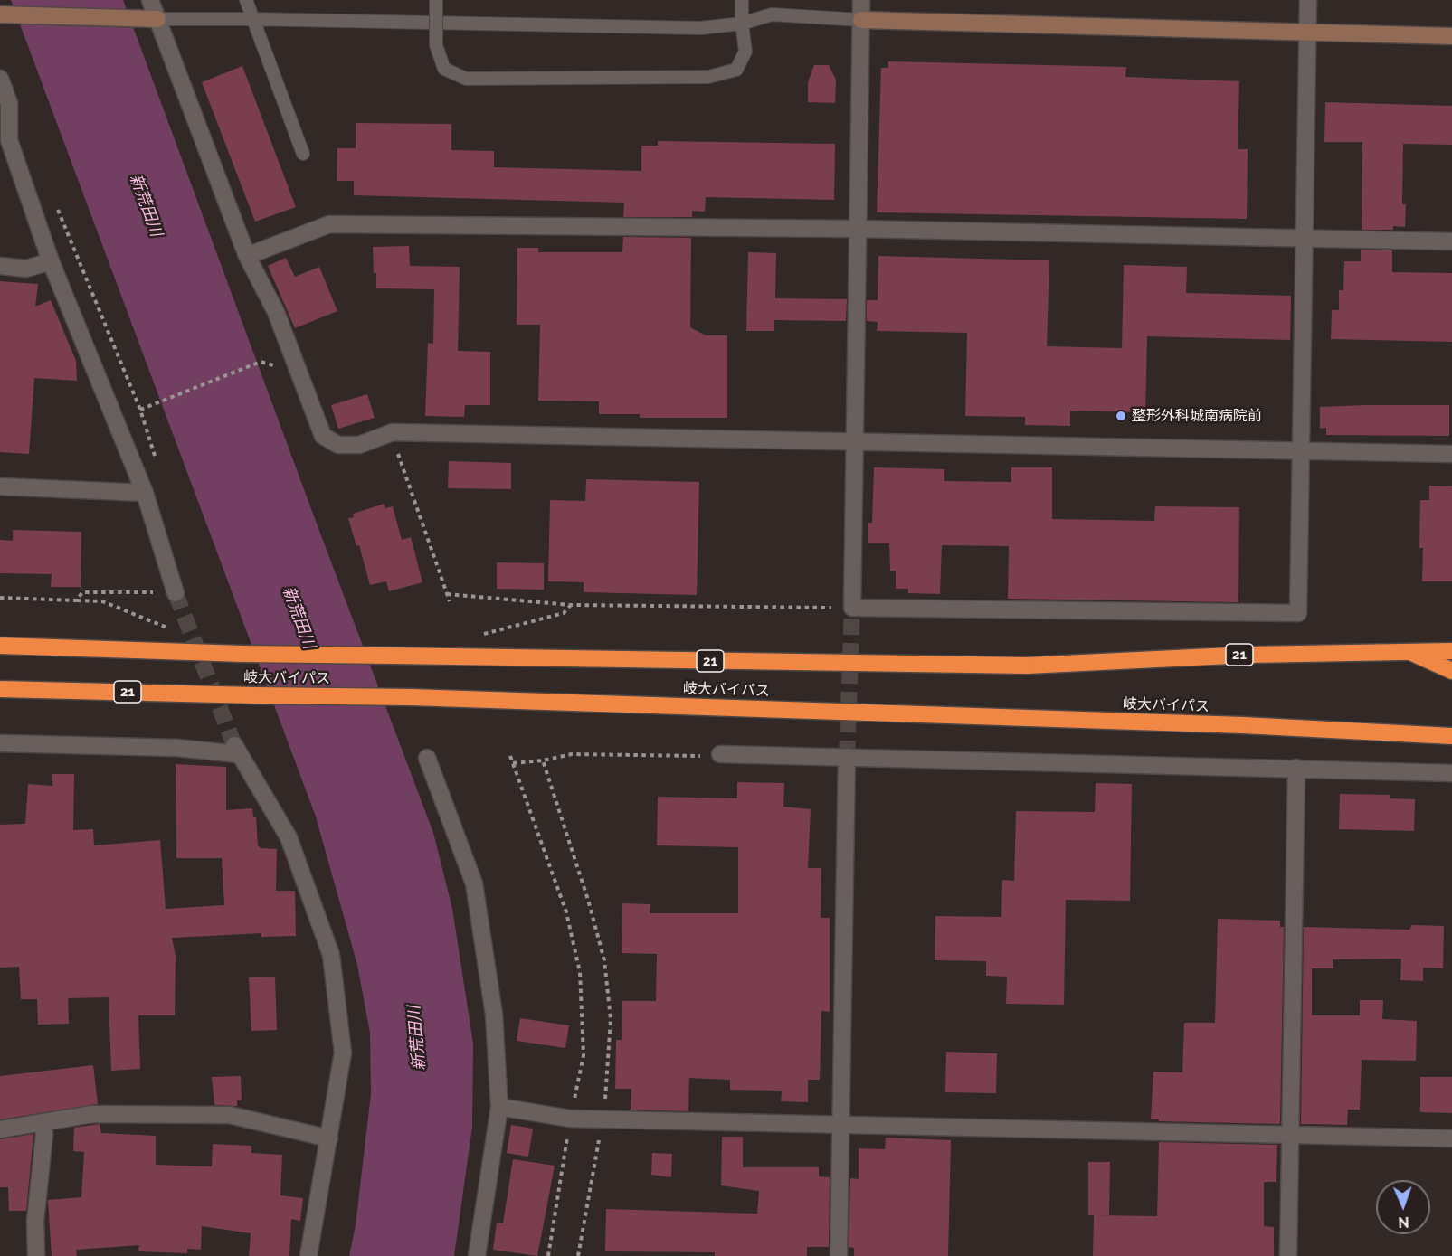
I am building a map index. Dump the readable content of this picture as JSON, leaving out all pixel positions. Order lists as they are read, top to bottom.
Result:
{
  "streets": {
    "highway": ["21", "岐大バイパス"]
  },
  "crossings": [
    ["21", "岐大バイパス"]
  ],
  "water": ["新荒田川"],
  "places": ["整形外科城南病院前"],
  "north": "bottom"
}
